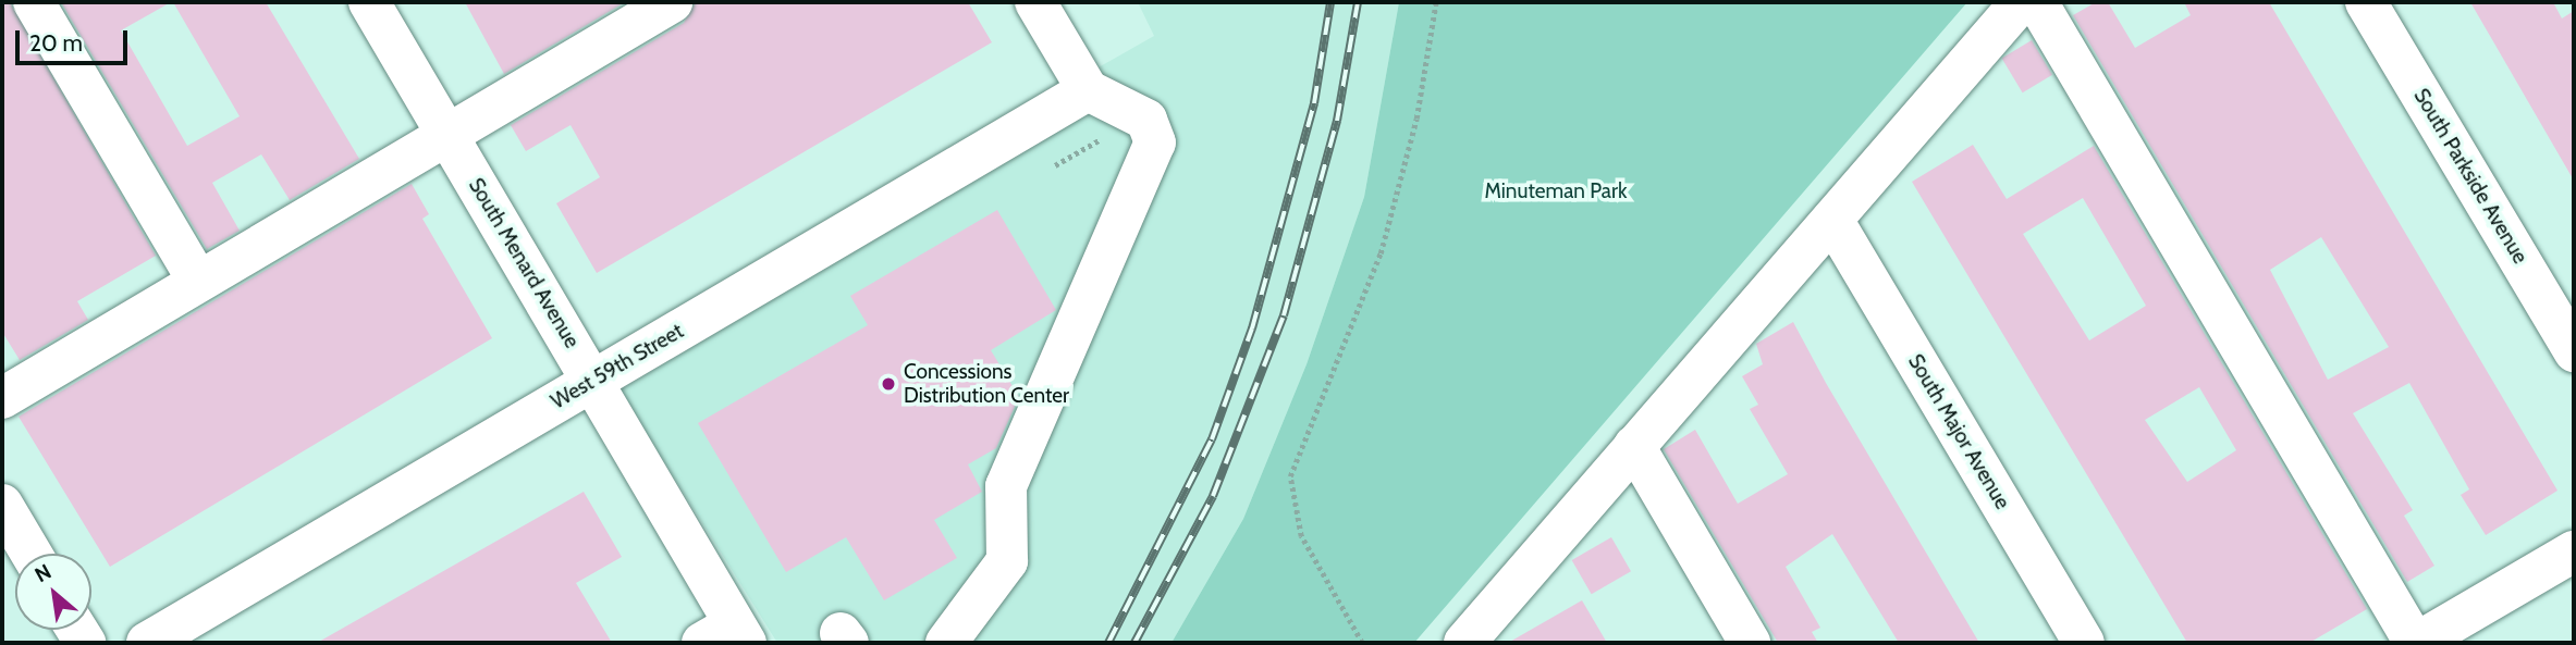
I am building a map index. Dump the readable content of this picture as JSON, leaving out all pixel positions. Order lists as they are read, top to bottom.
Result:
{
  "streets": {
    "street": [
      "South Parkside Avenue",
      "South Menard Avenue",
      "West 59th Street",
      "South Major Avenue"
    ]
  },
  "crossings": [
    ["South Menard Avenue", "West 59th Street"]
  ],
  "parks": ["Minuteman Park"],
  "places": ["Concessions Distribution Center"],
  "scale_bar": "20 m",
  "north": "top left"
}
